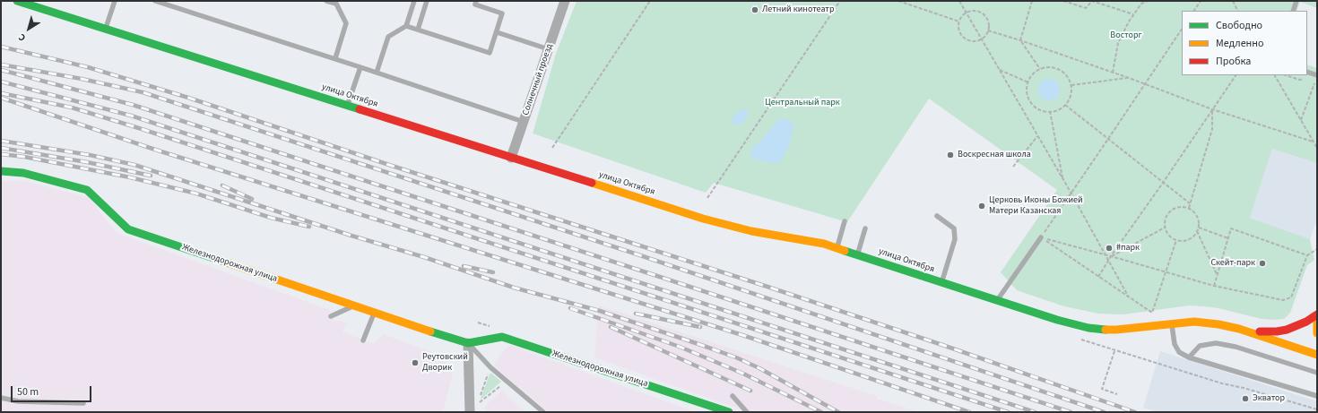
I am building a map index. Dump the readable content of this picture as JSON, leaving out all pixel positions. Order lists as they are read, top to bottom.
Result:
{
  "streets": {
    "street": ["Солнечный проезд", "улица Октября", "Железнодорожная улица"]
  },
  "crossings": [
    ["Солнечный проезд", "улица Октября"]
  ],
  "parks": ["Восторг", "Центральный парк"],
  "places": [
    "Летний кинотеатр",
    "Воскресная школа",
    "Церковь Иконы Божией Матери Казанская",
    "#парк",
    "Скейт-парк",
    "Реутовский Дворик",
    "Экватор"
  ],
  "legend": ["Свободно", "Медленно", "Пробка"],
  "scale_bar": "50 m",
  "north": "bottom left"
}
